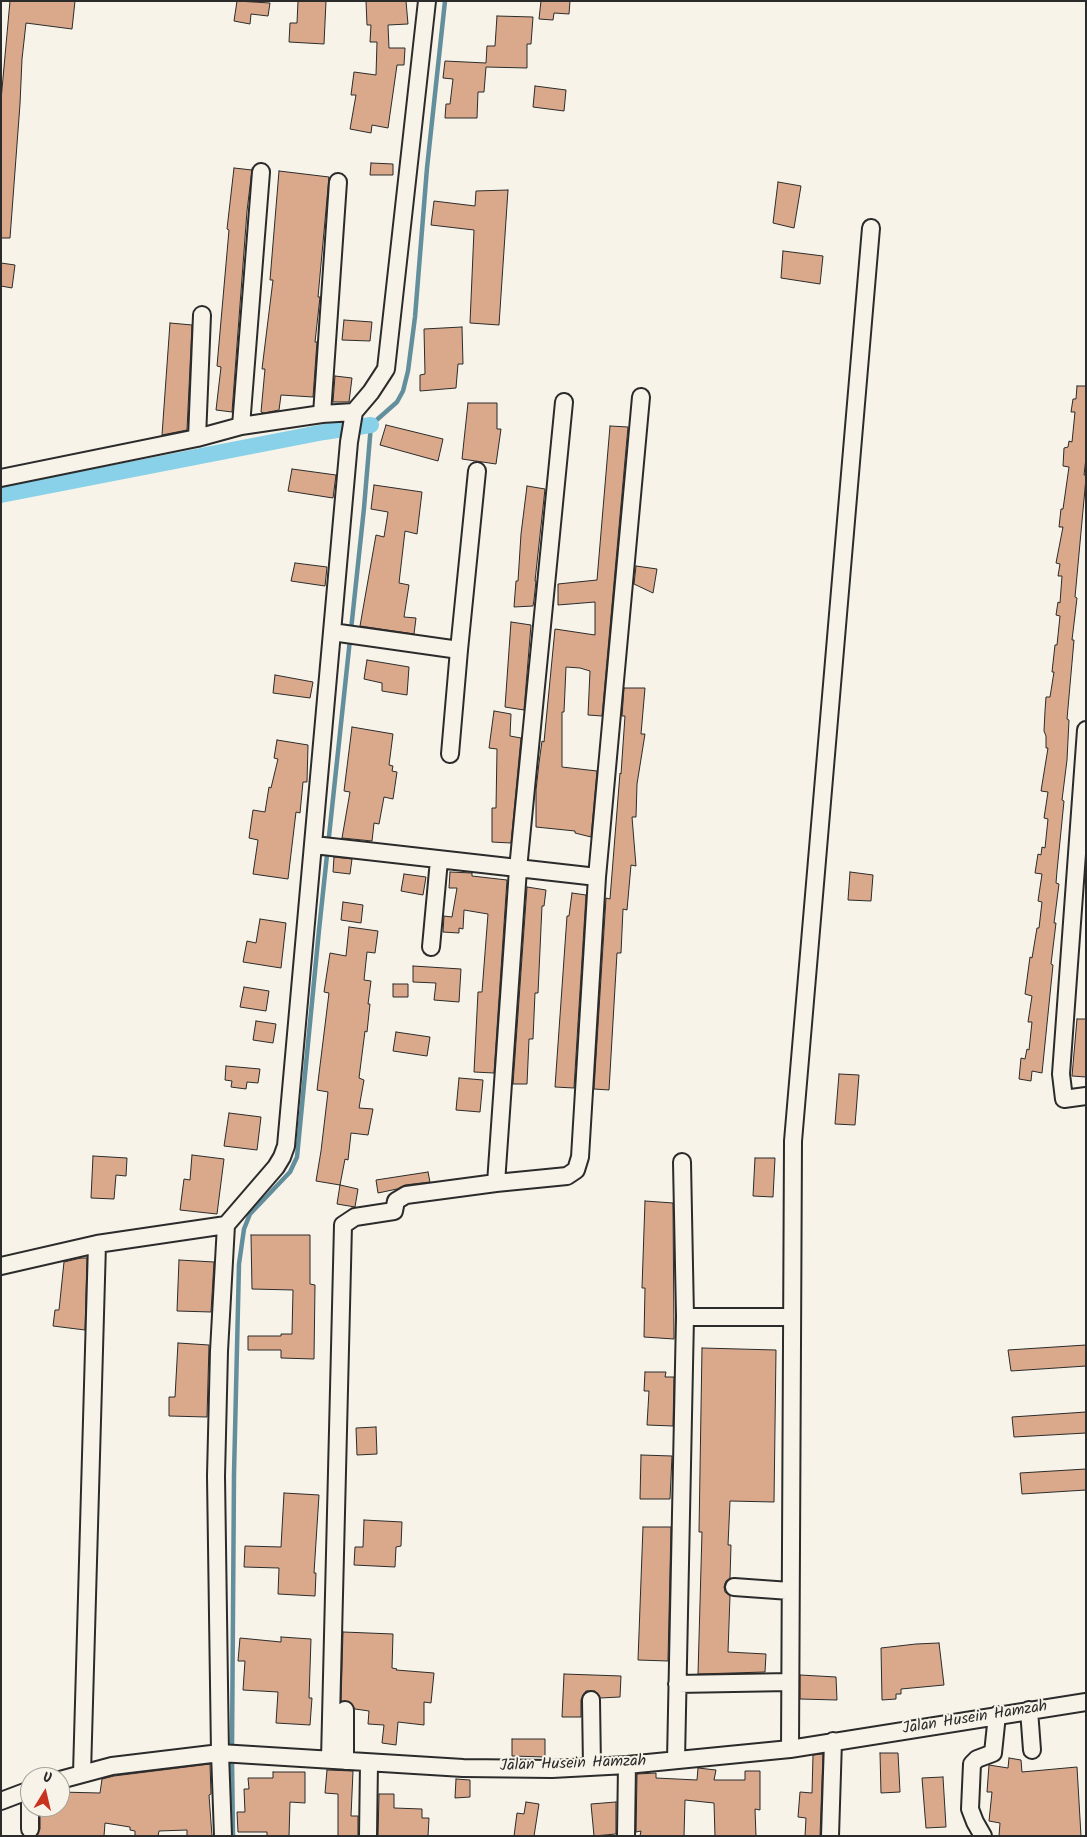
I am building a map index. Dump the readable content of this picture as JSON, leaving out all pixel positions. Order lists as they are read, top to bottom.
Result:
{
  "streets": {
    "street": ["Jalan Husein Hamzah"]
  },
  "north": "top"
}
